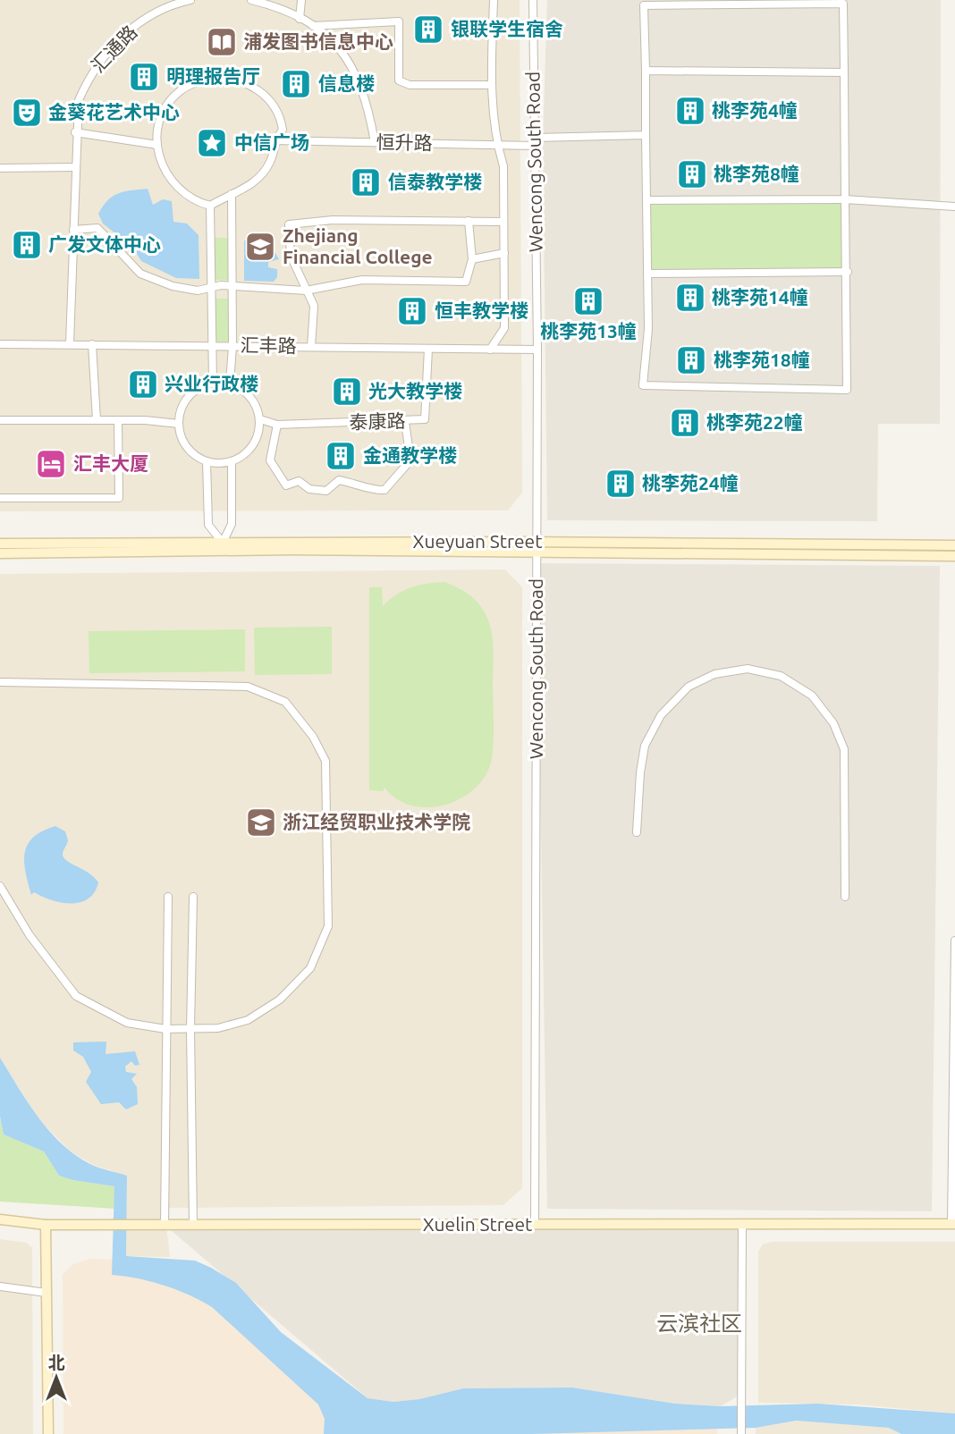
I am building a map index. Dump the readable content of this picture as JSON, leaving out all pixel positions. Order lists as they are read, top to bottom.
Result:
{
  "streets": {
    "main road": ["Xueyuan Street", "Xuelin Street"],
    "street": [
      "汇通路",
      "恒升路",
      "Wencong South Road",
      "汇丰路",
      "泰康路"
    ]
  },
  "crossings": [
    ["汇通路", "汇丰路"],
    ["恒升路", "Wencong South Road"],
    ["Wencong South Road", "汇丰路"],
    ["Wencong South Road", "Xueyuan Street"],
    ["Wencong South Road", "Xuelin Street"],
    ["汇丰路", "泰康路"]
  ],
  "districts": ["云滨社区"],
  "places": {
    "building": [
      "银联学生宿舍",
      "明理报告厅",
      "信息楼",
      "桃李苑4幢",
      "桃李苑8幢",
      "信泰教学楼",
      "广发文体中心",
      "桃李苑14幢",
      "桃李苑13幢",
      "恒丰教学楼",
      "桃李苑18幢",
      "兴业行政楼",
      "光大教学楼",
      "桃李苑22幢",
      "金通教学楼",
      "桃李苑24幢"
    ],
    "library": ["浦发图书信息中心"],
    "theatre": ["金葵花艺术中心"],
    "place": ["中信广场"],
    "school or university": ["Zhejiang Financial College", "浙江经贸职业技术学院"],
    "hotel": ["汇丰大厦"]
  },
  "north": "top"
}
